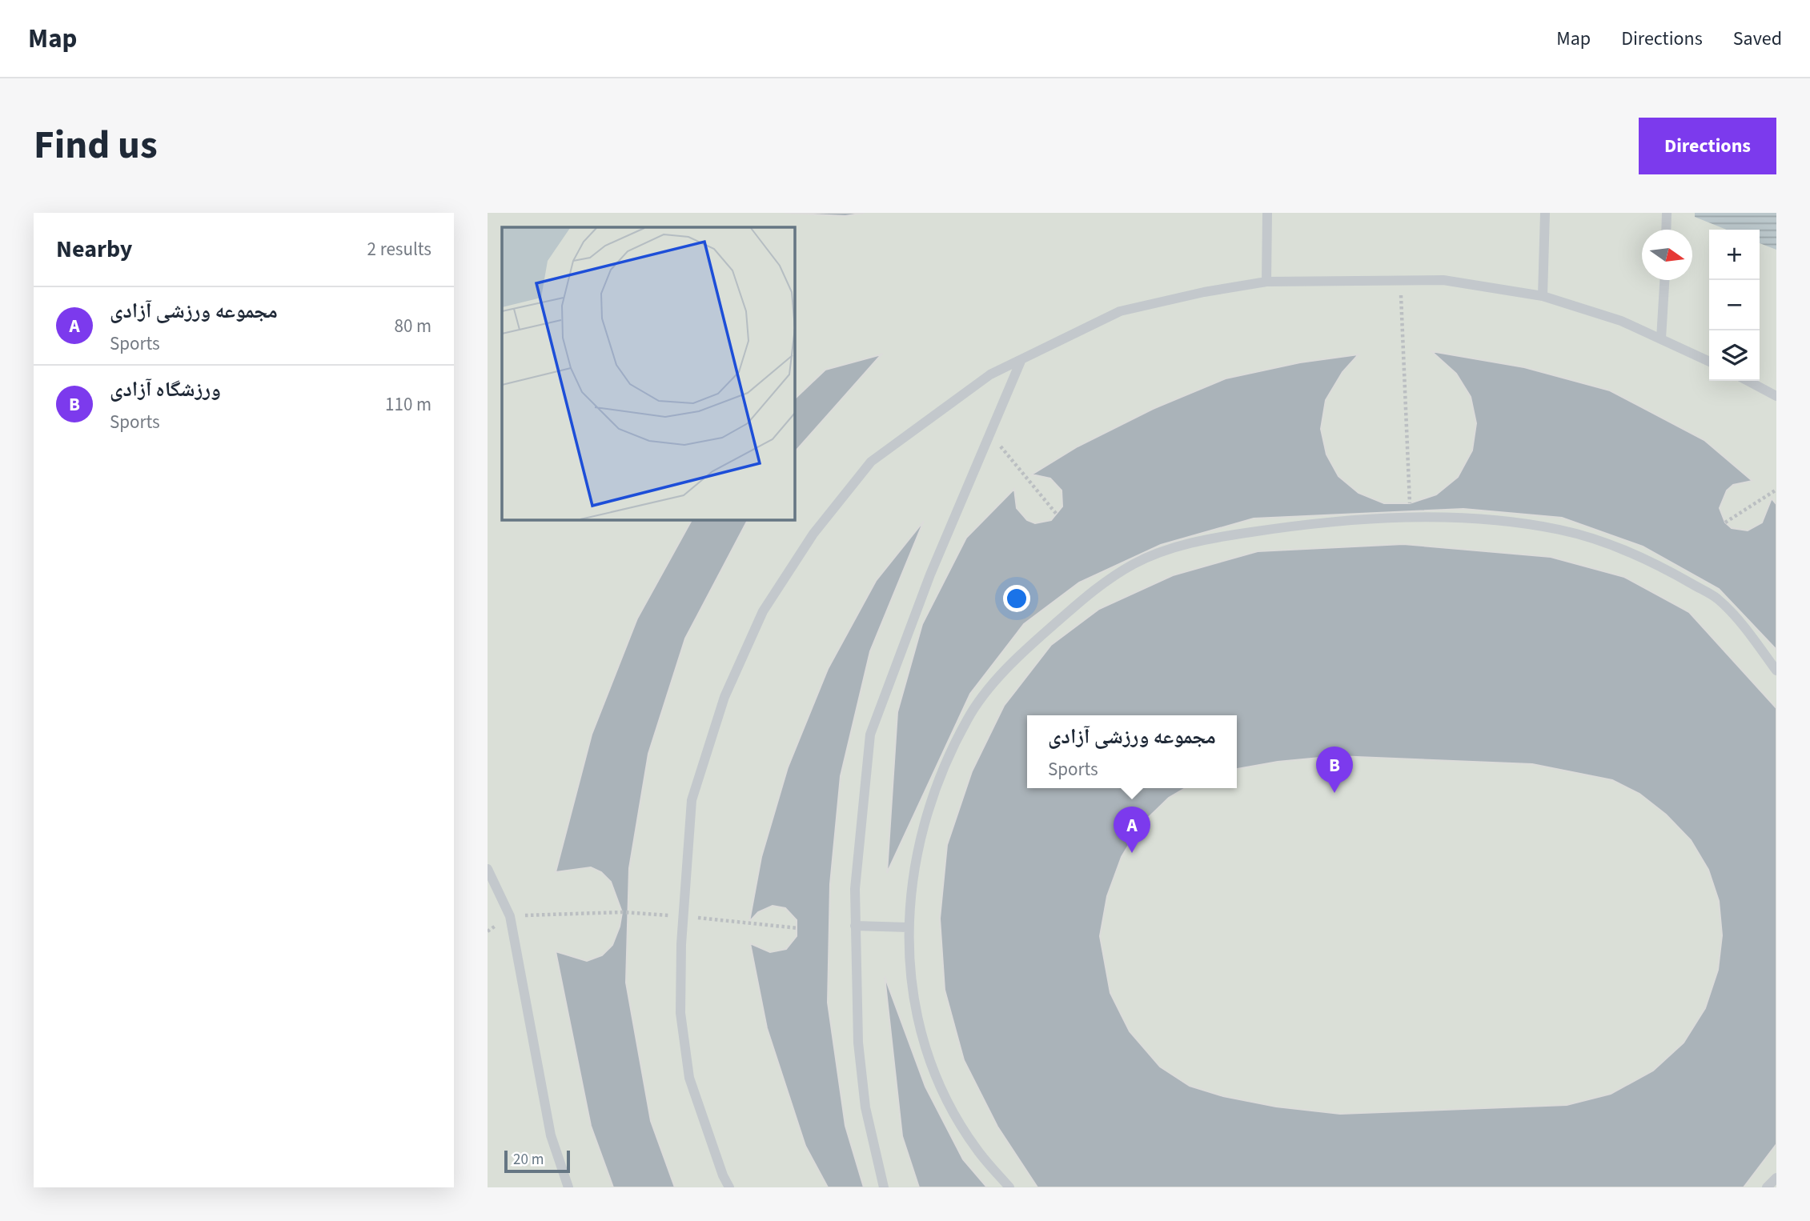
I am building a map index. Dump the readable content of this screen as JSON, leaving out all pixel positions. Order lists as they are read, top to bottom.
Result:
{
  "scale_bar": "20 m",
  "north": "right",
  "page": {
    "header": "Map",
    "nav": ["Map", "Directions", "Saved"],
    "title": "Find us",
    "buttons": "Directions",
    "heading": ["Nearby", "2 results"],
    "map_buttons": ["+", "−"],
    "list": [
      {
        "mark": "A",
        "name": "مجموعه ورزشی آزادی",
        "note": "Sports",
        "value": "80 m"
      },
      {
        "mark": "B",
        "name": "ورزشگاه آزادی",
        "note": "Sports",
        "value": "110 m"
      }
    ],
    "popup": ["مجموعه ورزشی آزادی", "Sports"],
    "pins": ["B", "A"],
    "scale": "20 m"
  }
}
